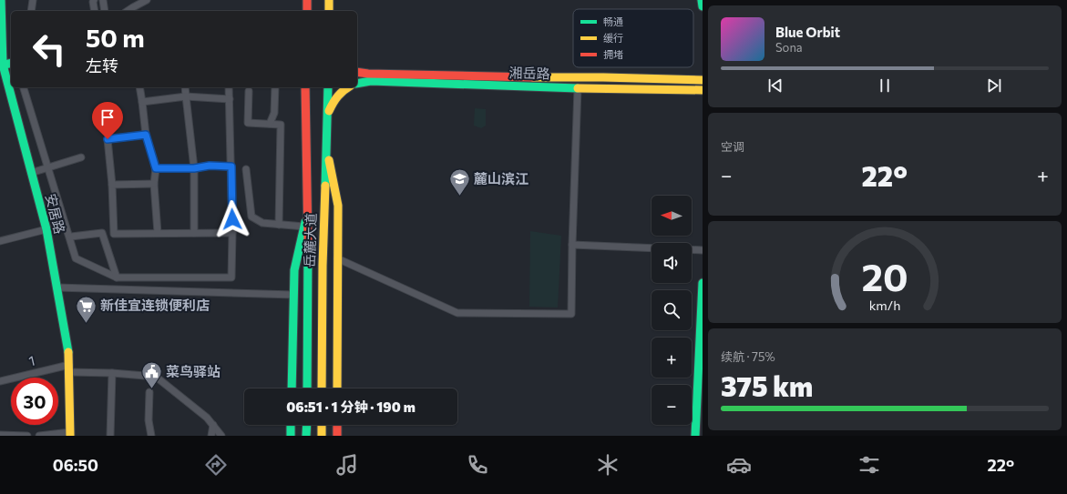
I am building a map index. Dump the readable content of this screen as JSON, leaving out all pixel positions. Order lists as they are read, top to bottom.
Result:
{
  "streets": {
    "main road": ["湘岳路", "安居路", "岳麓大道"],
    "street": ["1"]
  },
  "crossings": [
    ["安居路", "1"]
  ],
  "places": {
    "school or university": ["麓山滨江"],
    "supermarket": ["新佳宜连锁便利店"],
    "public building": ["菜鸟驿站"]
  },
  "legend": ["畅通", "缓行", "拥堵"],
  "north": "left",
  "page": {
    "turn": ["50 m", "左转"],
    "song": ["Blue Orbit", "Sona"],
    "tile": [
      "空调",
      ["续航 · 75%", "375 km"]
    ],
    "heat": ["−", "22°", "+"],
    "map_buttons": ["+", "−"],
    "limit": "30",
    "trip": "06:51 · 1 分钟 · 190 m",
    "tabs": ["06:50", "22°"],
    "gauge": ["20", "km/h"]
  }
}
